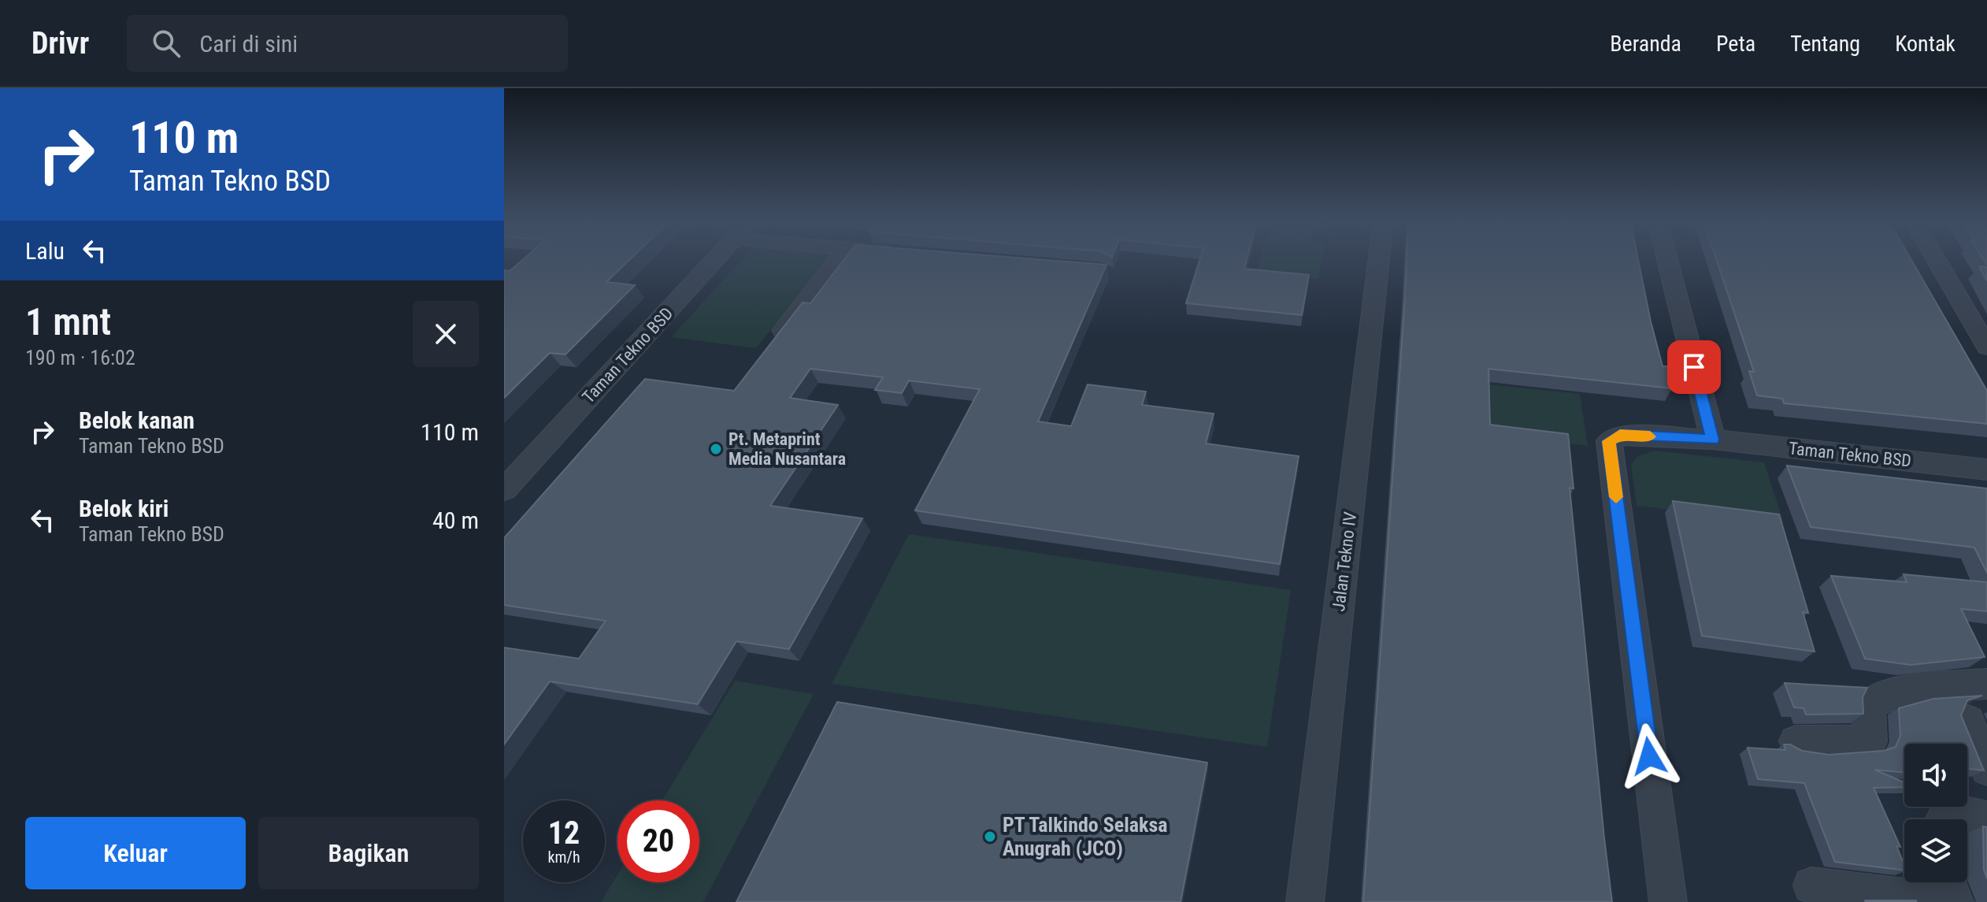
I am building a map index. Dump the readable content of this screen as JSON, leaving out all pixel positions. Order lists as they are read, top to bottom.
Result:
{
  "streets": {
    "street": ["Taman Tekno BSD", "Jalan Tekno IV"]
  },
  "places": ["Pt. Metaprint Media Nusantara", "PT Talkindo Selaksa Anugrah (JCO)"],
  "page": {
    "header": "Drivr",
    "search": "Cari di sini",
    "nav": [
      "Beranda",
      "Peta",
      "Tentang",
      "Kontak"
    ],
    "turn": ["110 m", "Taman Tekno BSD"],
    "then": "Lalu",
    "heading": ["1 mnt", "190 m · 16:02"],
    "list": [
      {
        "name": "Belok kanan",
        "note": "Taman Tekno BSD",
        "value": "110 m"
      },
      {
        "name": "Belok kiri",
        "note": "Taman Tekno BSD",
        "value": "40 m"
      }
    ],
    "speed": "12 km/h",
    "limit": "20",
    "buttons": ["Keluar", "Bagikan"]
  }
}
